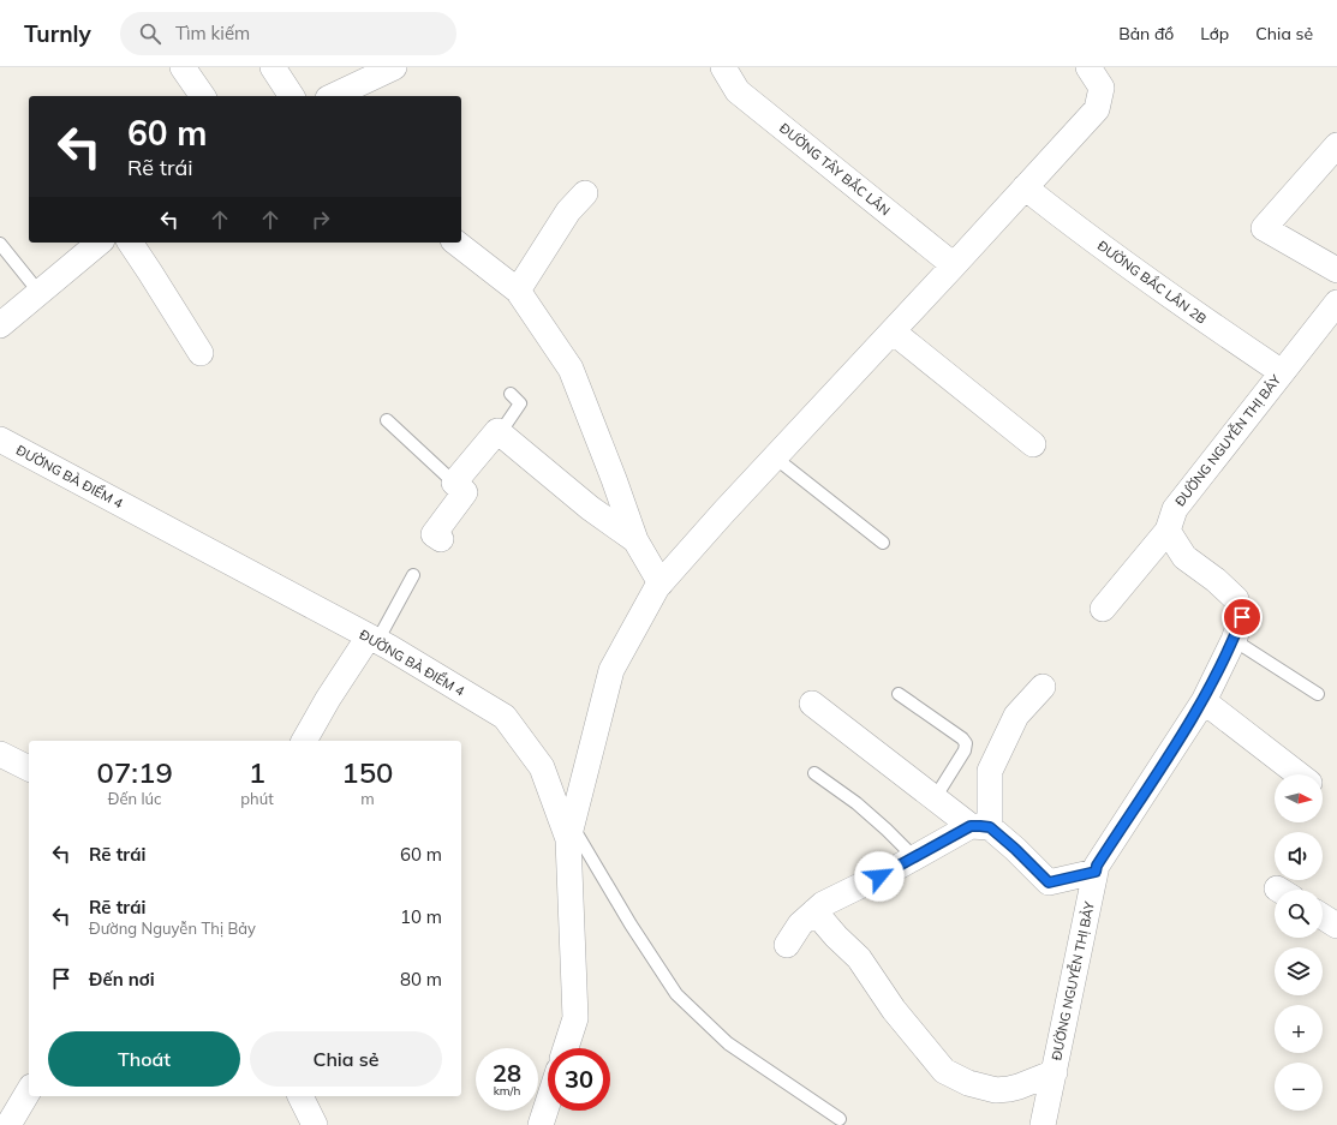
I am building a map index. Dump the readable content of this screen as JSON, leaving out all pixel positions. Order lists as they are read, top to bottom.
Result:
{
  "streets": {
    "street": [
      "ĐƯỜNG TÂY BẮC LÂN",
      "ĐƯỜNG BẮC LÂN 2B",
      "ĐƯỜNG NGUYỄN THỊ BẢY",
      "ĐƯỜNG BÀ ĐIỂM 4"
    ]
  },
  "crossings": [
    ["ĐƯỜNG BẮC LÂN 2B", "ĐƯỜNG NGUYỄN THỊ BẢY"]
  ],
  "north": "right",
  "page": {
    "header": "Turnly",
    "search": "Tìm kiếm",
    "nav": ["Bản đồ", "Lớp", "Chia sẻ"],
    "turn": ["60 m", "Rẽ trái"],
    "eta": [
      "07:19",
      "Đến lúc",
      "1",
      "phút",
      "150",
      "m"
    ],
    "map_buttons": ["+", "−"],
    "list": [
      {
        "name": "Rẽ trái",
        "value": "60 m"
      },
      {
        "name": "Rẽ trái",
        "note": "Đường Nguyễn Thị Bảy",
        "value": "10 m"
      },
      {
        "name": "Đến nơi",
        "value": "80 m"
      }
    ],
    "buttons": ["Thoát", "Chia sẻ"],
    "speed": "28 km/h",
    "limit": "30"
  }
}
